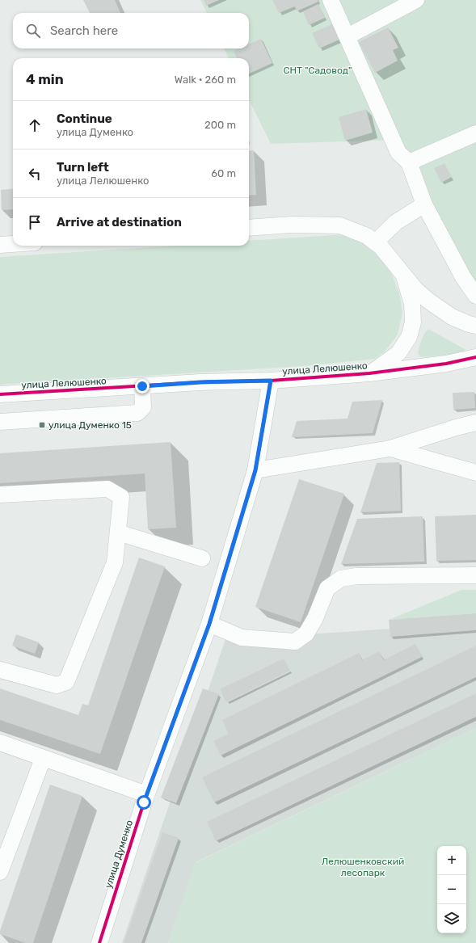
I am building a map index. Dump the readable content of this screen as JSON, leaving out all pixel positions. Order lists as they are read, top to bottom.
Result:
{
  "streets": {
    "street": ["улица Лелюшенко", "улица Думенко"]
  },
  "crossings": [
    ["улица Лелюшенко", "улица Думенко"]
  ],
  "parks": ["СНТ \"Садовод\"", "Лелюшенковский лесопарк"],
  "places": {
    "transit": ["улица Думенко 15"]
  },
  "page": {
    "search": "Search here",
    "heading": ["4 min", "Walk · 260 m"],
    "list": [
      ["Continue", "улица Думенко", "200 m"],
      ["Turn left", "улица Лелюшенко", "60 m"],
      "Arrive at destination"
    ],
    "map_buttons": ["+", "−"]
  }
}
